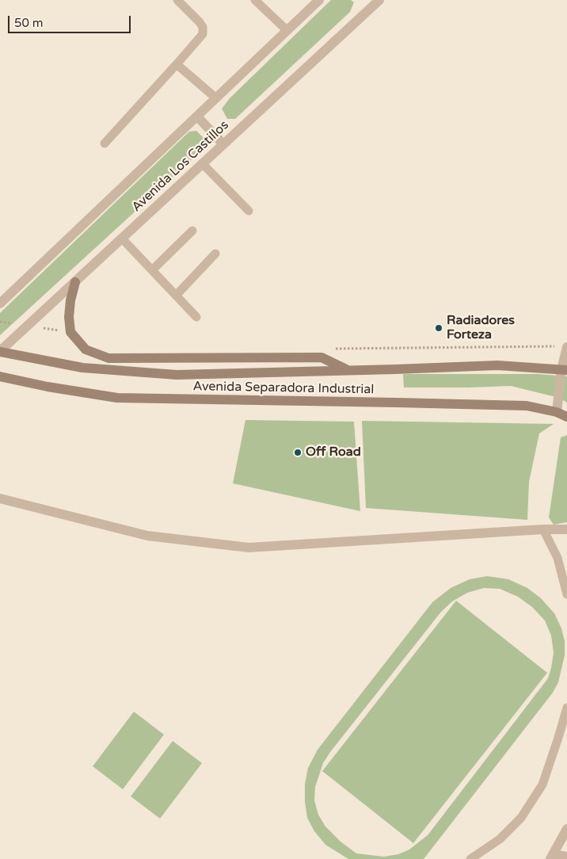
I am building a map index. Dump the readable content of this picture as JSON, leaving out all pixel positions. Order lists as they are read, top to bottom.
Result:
{
  "streets": {
    "main road": ["Avenida Separadora Industrial"],
    "street": ["Avenida Los Castillos"]
  },
  "crossings": [
    ["Avenida Los Castillos", "Avenida Separadora Industrial"]
  ],
  "places": ["Radiadores Forteza", "Off Road"],
  "scale_bar": "50 m"
}
